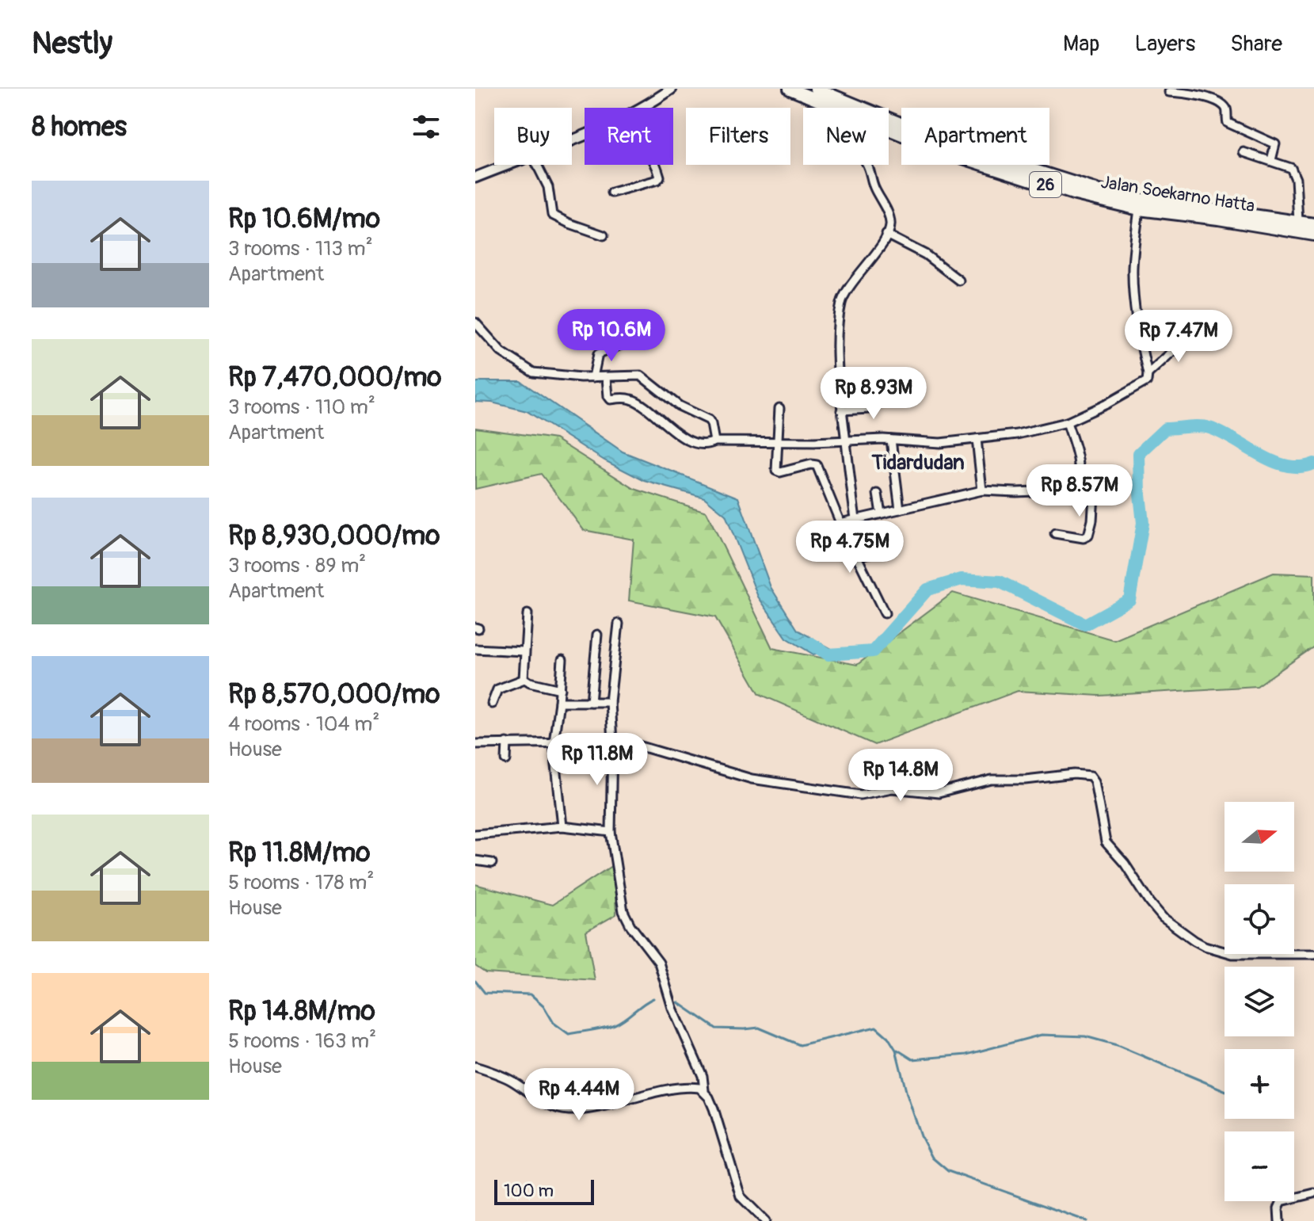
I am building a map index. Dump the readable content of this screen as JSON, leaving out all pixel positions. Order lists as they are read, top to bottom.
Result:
{
  "streets": {
    "highway": ["26", "Jalan Soekarno Hatta"]
  },
  "districts": ["Tidardudan"],
  "scale_bar": "100 m",
  "north": "right",
  "page": {
    "header": "Nestly",
    "nav": ["Map", "Layers", "Share"],
    "heading": "8 homes",
    "chip": [
      "Buy",
      "Rent",
      "Filters",
      "New",
      "Apartment"
    ],
    "list": [
      {
        "name": "Rp 10.6M/mo",
        "note": "3 rooms · 113 m² · Apartment"
      },
      {
        "name": "Rp 7,470,000/mo",
        "note": "3 rooms · 110 m² · Apartment"
      },
      {
        "name": "Rp 8,930,000/mo",
        "note": "3 rooms · 89 m² · Apartment"
      },
      {
        "name": "Rp 8,570,000/mo",
        "note": "4 rooms · 104 m² · House"
      },
      {
        "name": "Rp 11.8M/mo",
        "note": "5 rooms · 178 m² · House"
      },
      {
        "name": "Rp 14.8M/mo",
        "note": "5 rooms · 163 m² · House"
      }
    ],
    "price": [
      "Rp 10.6M",
      "Rp 7.47M",
      "Rp 8.93M",
      "Rp 8.57M",
      "Rp 4.75M",
      "Rp 11.8M",
      "Rp 14.8M",
      "Rp 4.44M"
    ],
    "map_buttons": ["+", "−"],
    "scale": "100 m"
  }
}
